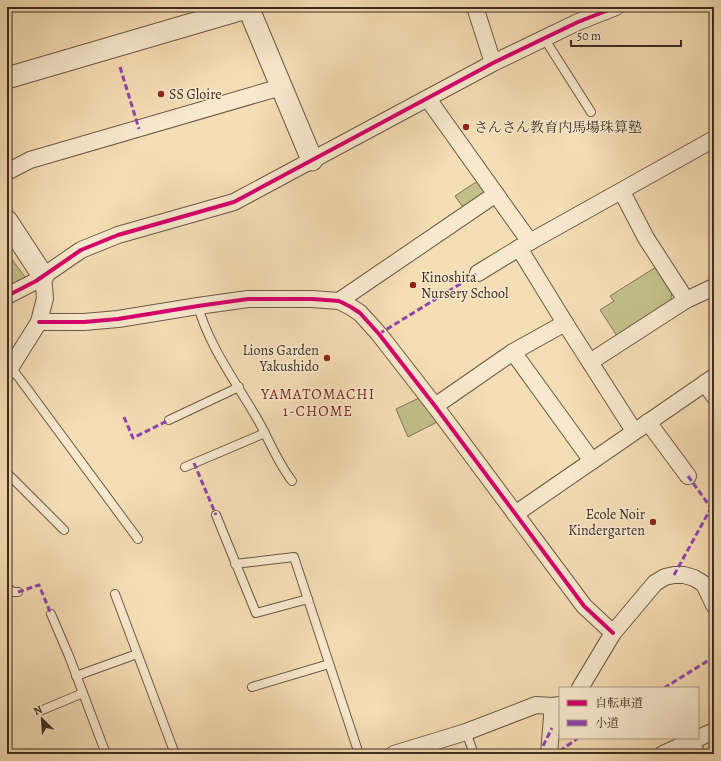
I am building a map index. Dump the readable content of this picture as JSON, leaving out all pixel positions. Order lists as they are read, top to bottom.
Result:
{
  "districts": ["YAMATOMACHI 1-CHOME"],
  "places": [
    "SS Gloire",
    "さんさん教育内馬場珠算塾",
    "Kinoshita Nursery School",
    "Lions Garden Yakushido",
    "Ecole Noir Kindergarten"
  ],
  "legend": ["自転車道", "小道"],
  "scale_bar": "50 m",
  "north": "top left"
}
